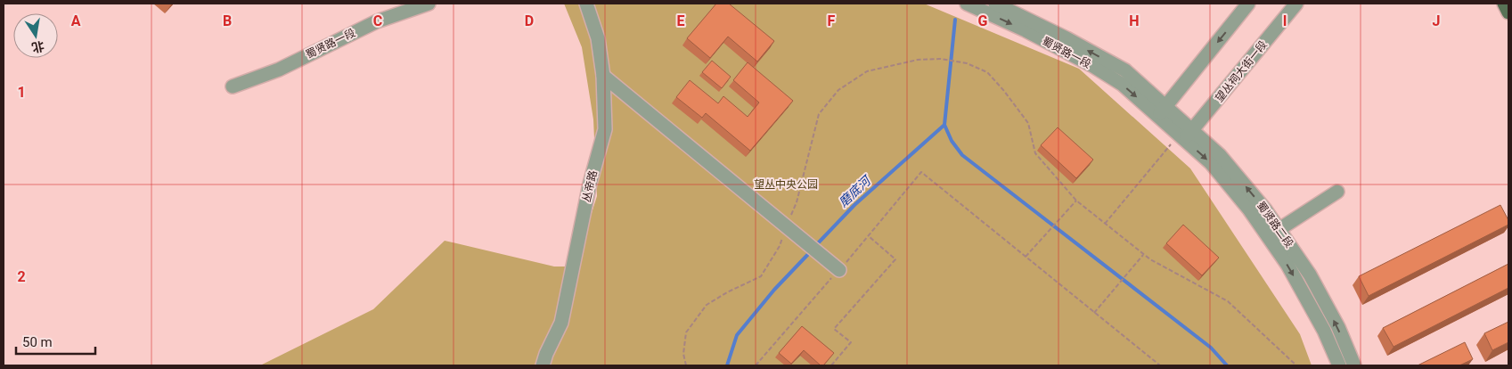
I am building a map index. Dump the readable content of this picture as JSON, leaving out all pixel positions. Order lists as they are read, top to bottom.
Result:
{
  "streets": {
    "street": [
      "蜀贤路一段",
      "望丛祠大街一段",
      "丛帝路",
      "蜀贤路二段"
    ]
  },
  "crossings": [
    ["蜀贤路一段", "蜀贤路二段"],
    ["望丛祠大街一段", "蜀贤路二段"]
  ],
  "water": ["磨底河"],
  "parks": ["望丛中央公园"],
  "scale_bar": "50 m",
  "north": "bottom",
  "grid": {
    "columns": [
      "A",
      "B",
      "C",
      "D",
      "E",
      "F",
      "G",
      "H",
      "I",
      "J"
    ],
    "rows": ["1", "2"]
  }
}
